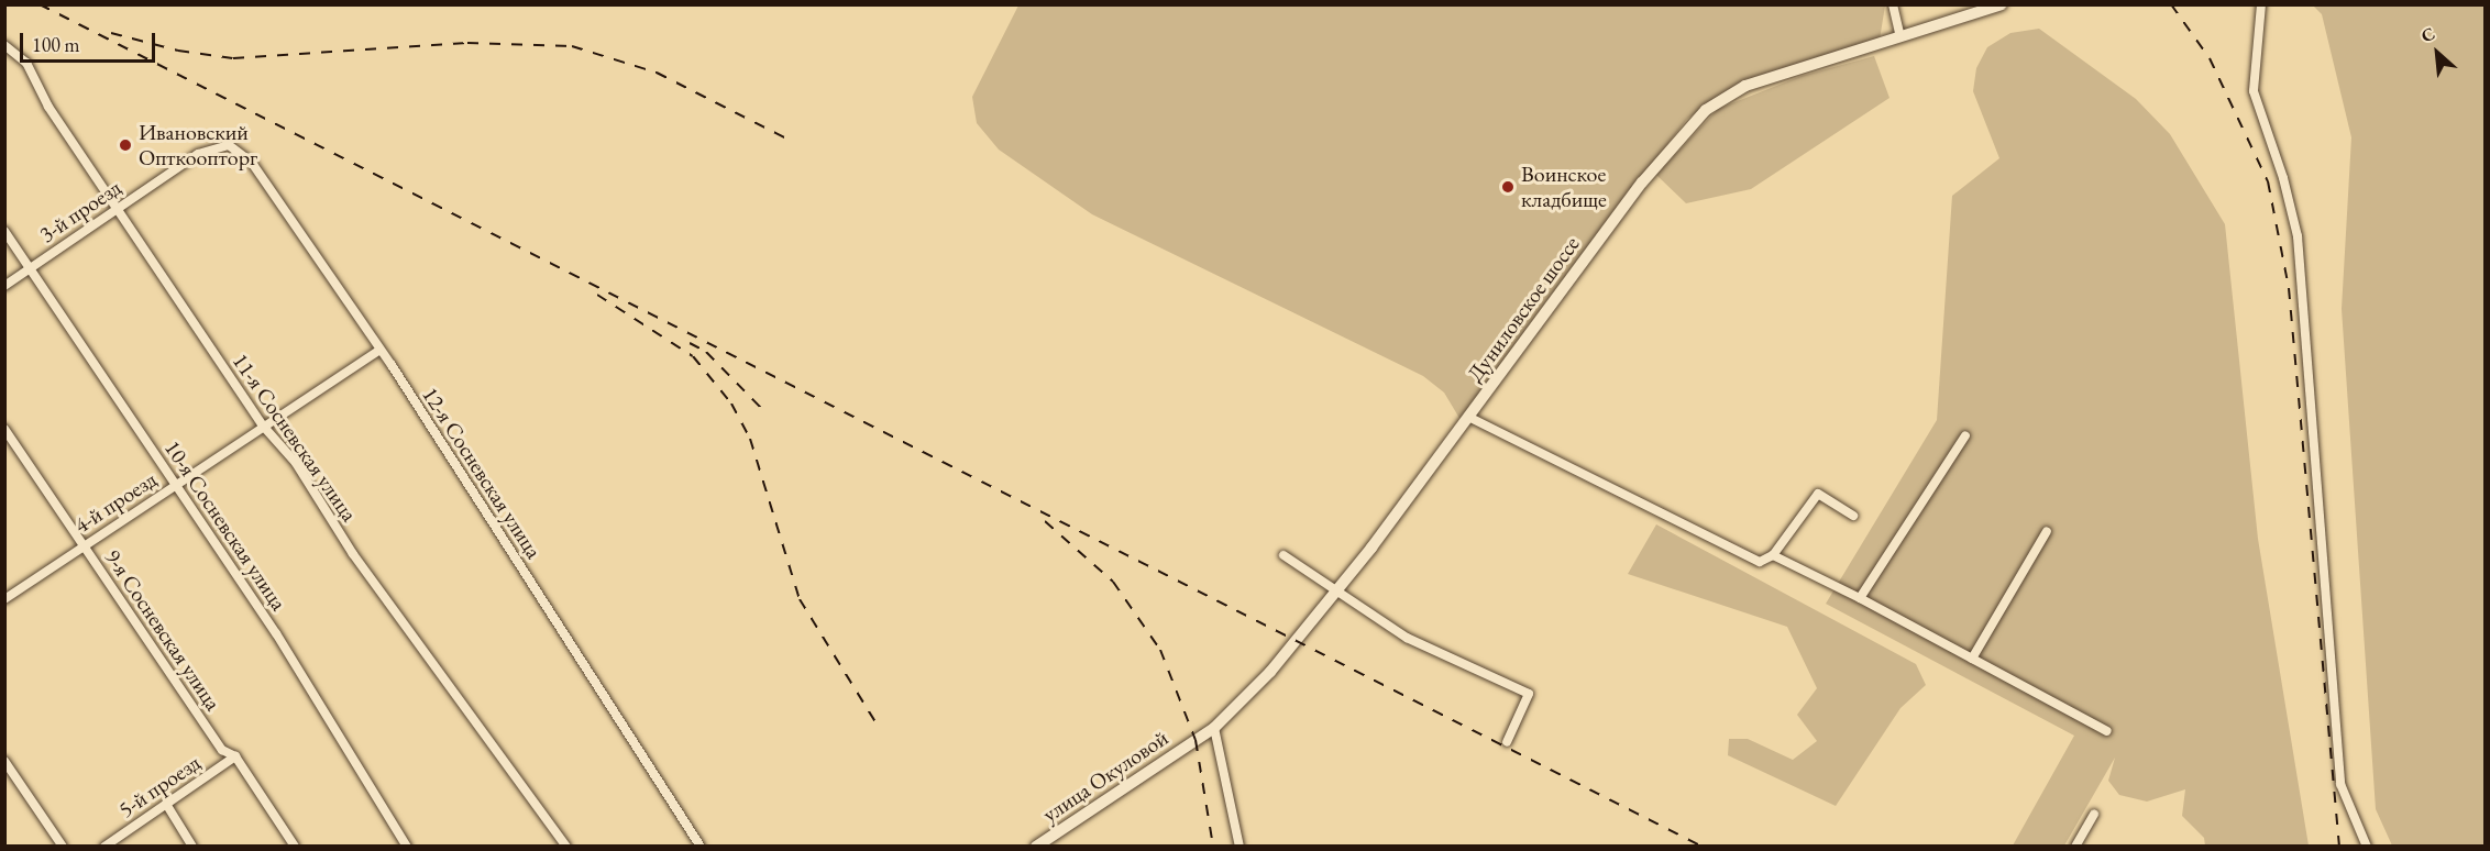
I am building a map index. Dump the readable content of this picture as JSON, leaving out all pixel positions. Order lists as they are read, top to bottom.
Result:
{
  "streets": {
    "street": [
      "3-й проезд",
      "Дуниловское шоссе",
      "11-я Сосневская улица",
      "12-я Сосневская улица",
      "4-й проезд",
      "10-я Сосневская улица",
      "9-я Сосневская улица",
      "улица Окуловой",
      "5-й проезд"
    ]
  },
  "crossings": [
    ["3-й проезд", "11-я Сосневская улица"],
    ["3-й проезд", "12-я Сосневская улица"],
    ["3-й проезд", "10-я Сосневская улица"],
    ["Дуниловское шоссе", "улица Окуловой"],
    ["11-я Сосневская улица", "4-й проезд"],
    ["12-я Сосневская улица", "4-й проезд"],
    ["4-й проезд", "10-я Сосневская улица"],
    ["4-й проезд", "9-я Сосневская улица"],
    ["9-я Сосневская улица", "5-й проезд"]
  ],
  "places": ["Ивановский Опткоопторг", "Воинское кладбище"],
  "scale_bar": "100 m",
  "north": "top left"
}
